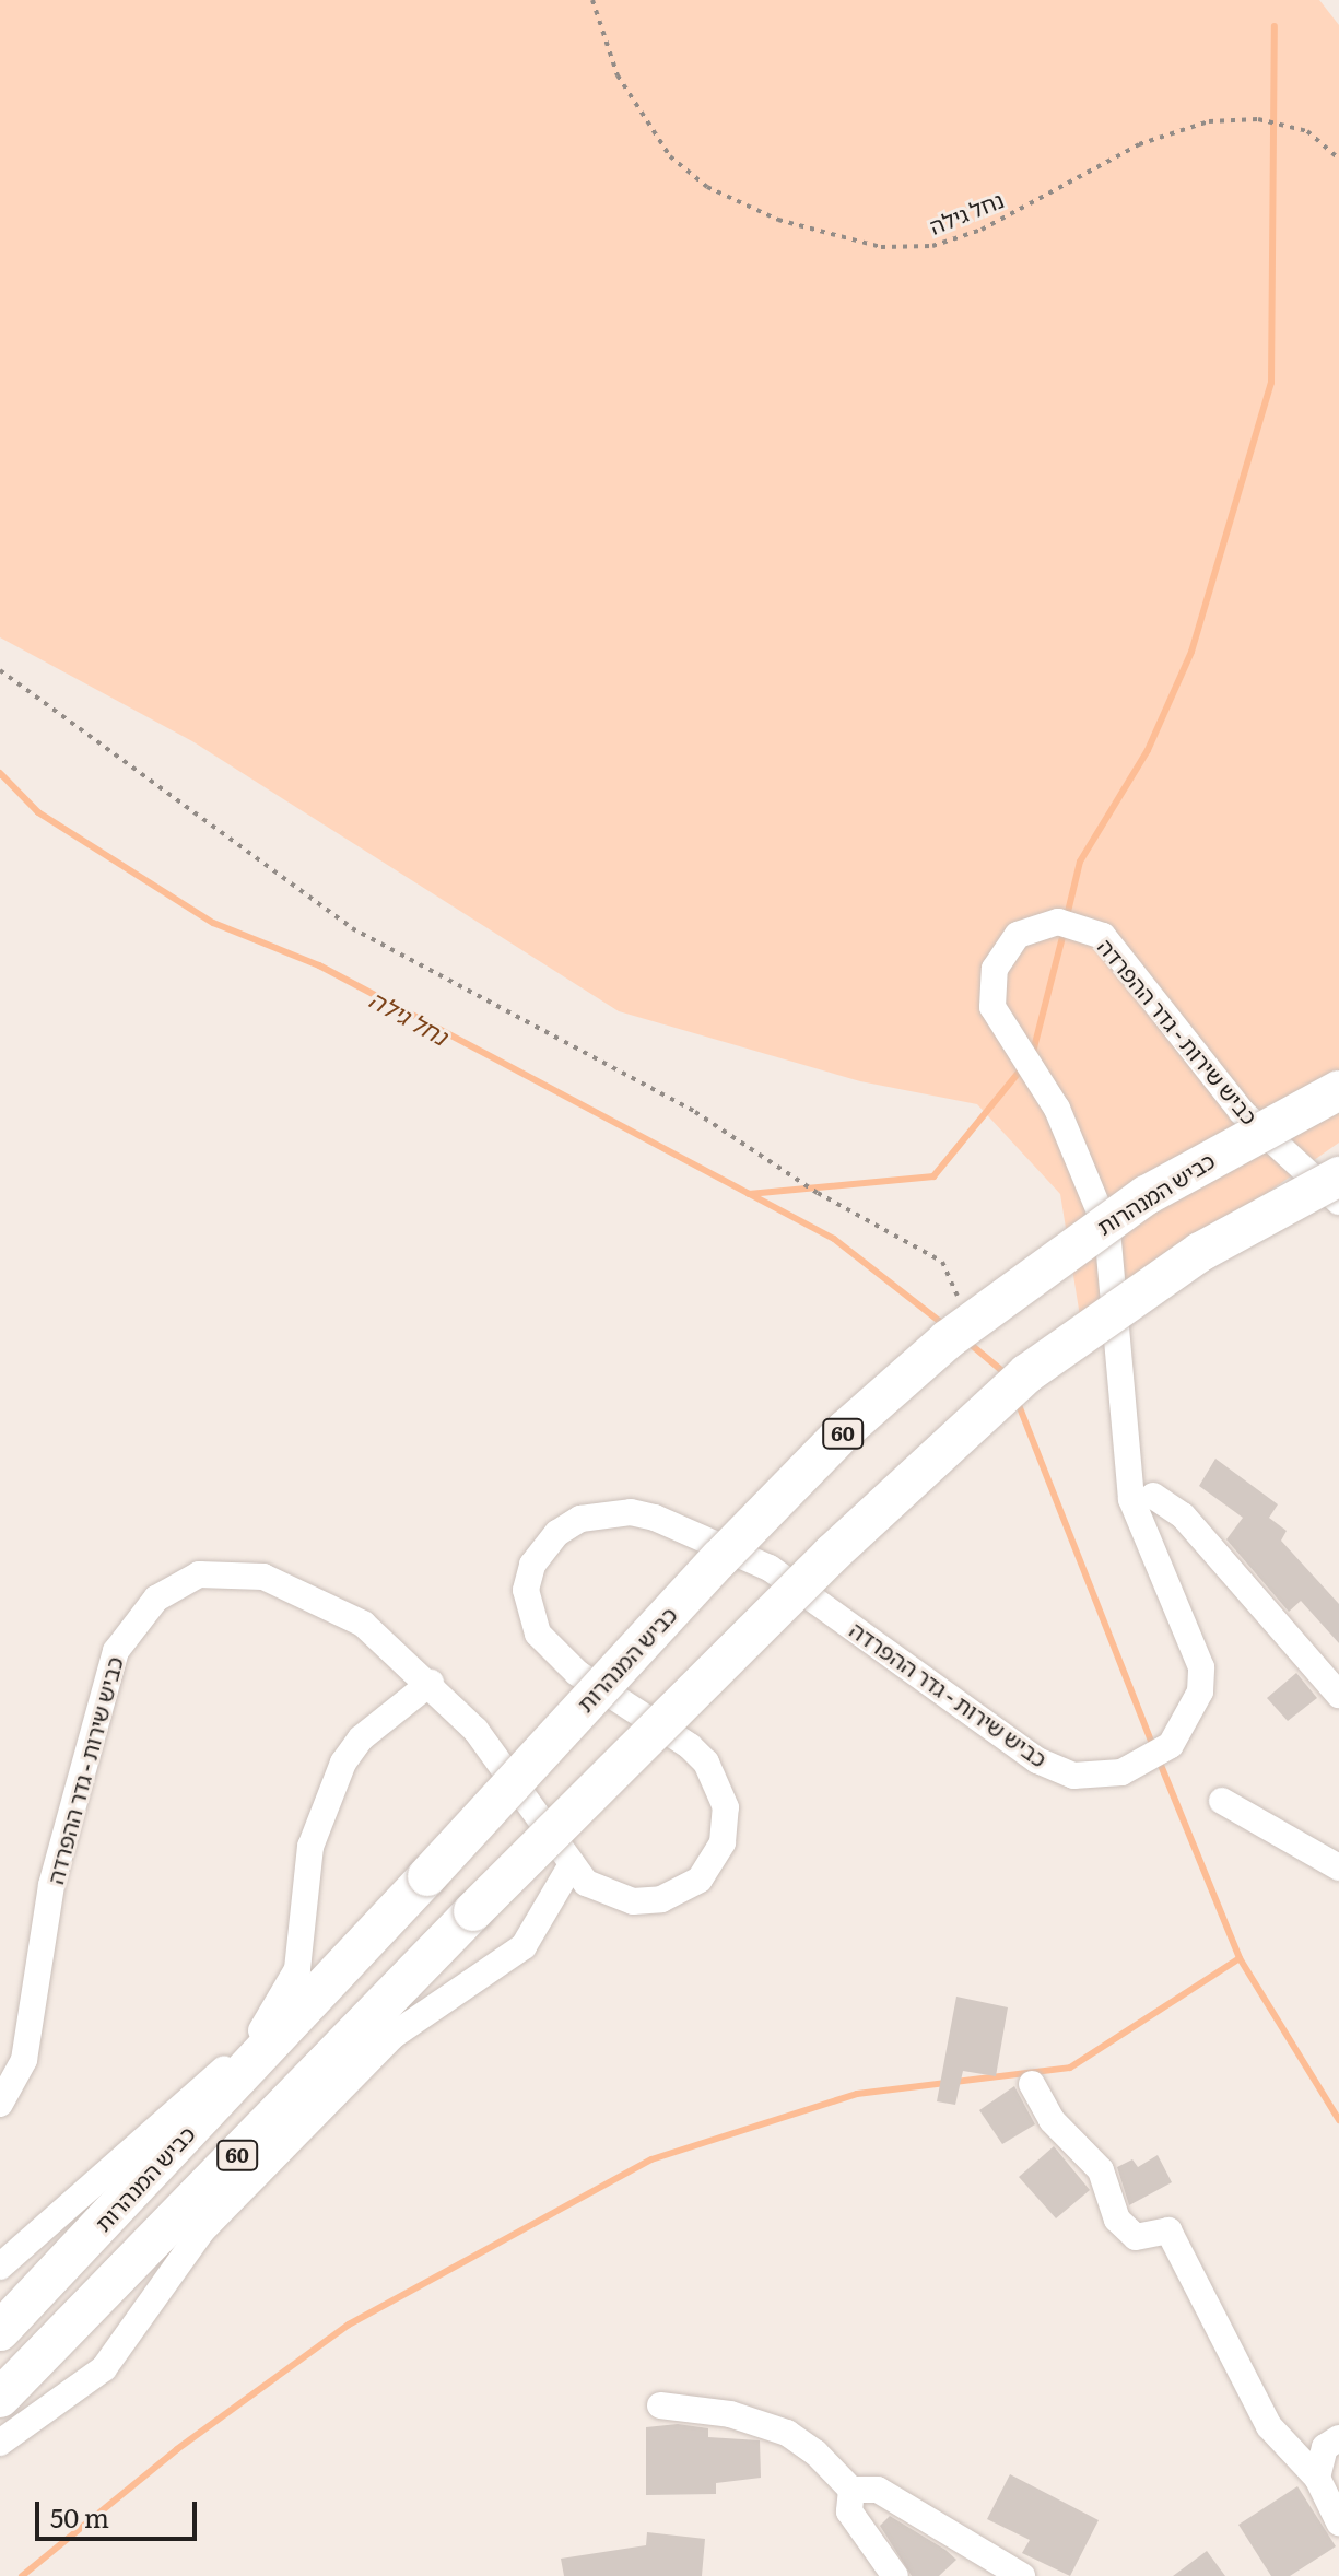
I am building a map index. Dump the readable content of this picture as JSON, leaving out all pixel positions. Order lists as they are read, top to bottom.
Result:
{
  "streets": {
    "highway": ["כביש המנהרות", "60"],
    "street": ["כביש שירות - גדר ההפרדה"],
    "path": ["נחל גילה"]
  },
  "water": ["נחל גילה"],
  "scale_bar": "50 m"
}
